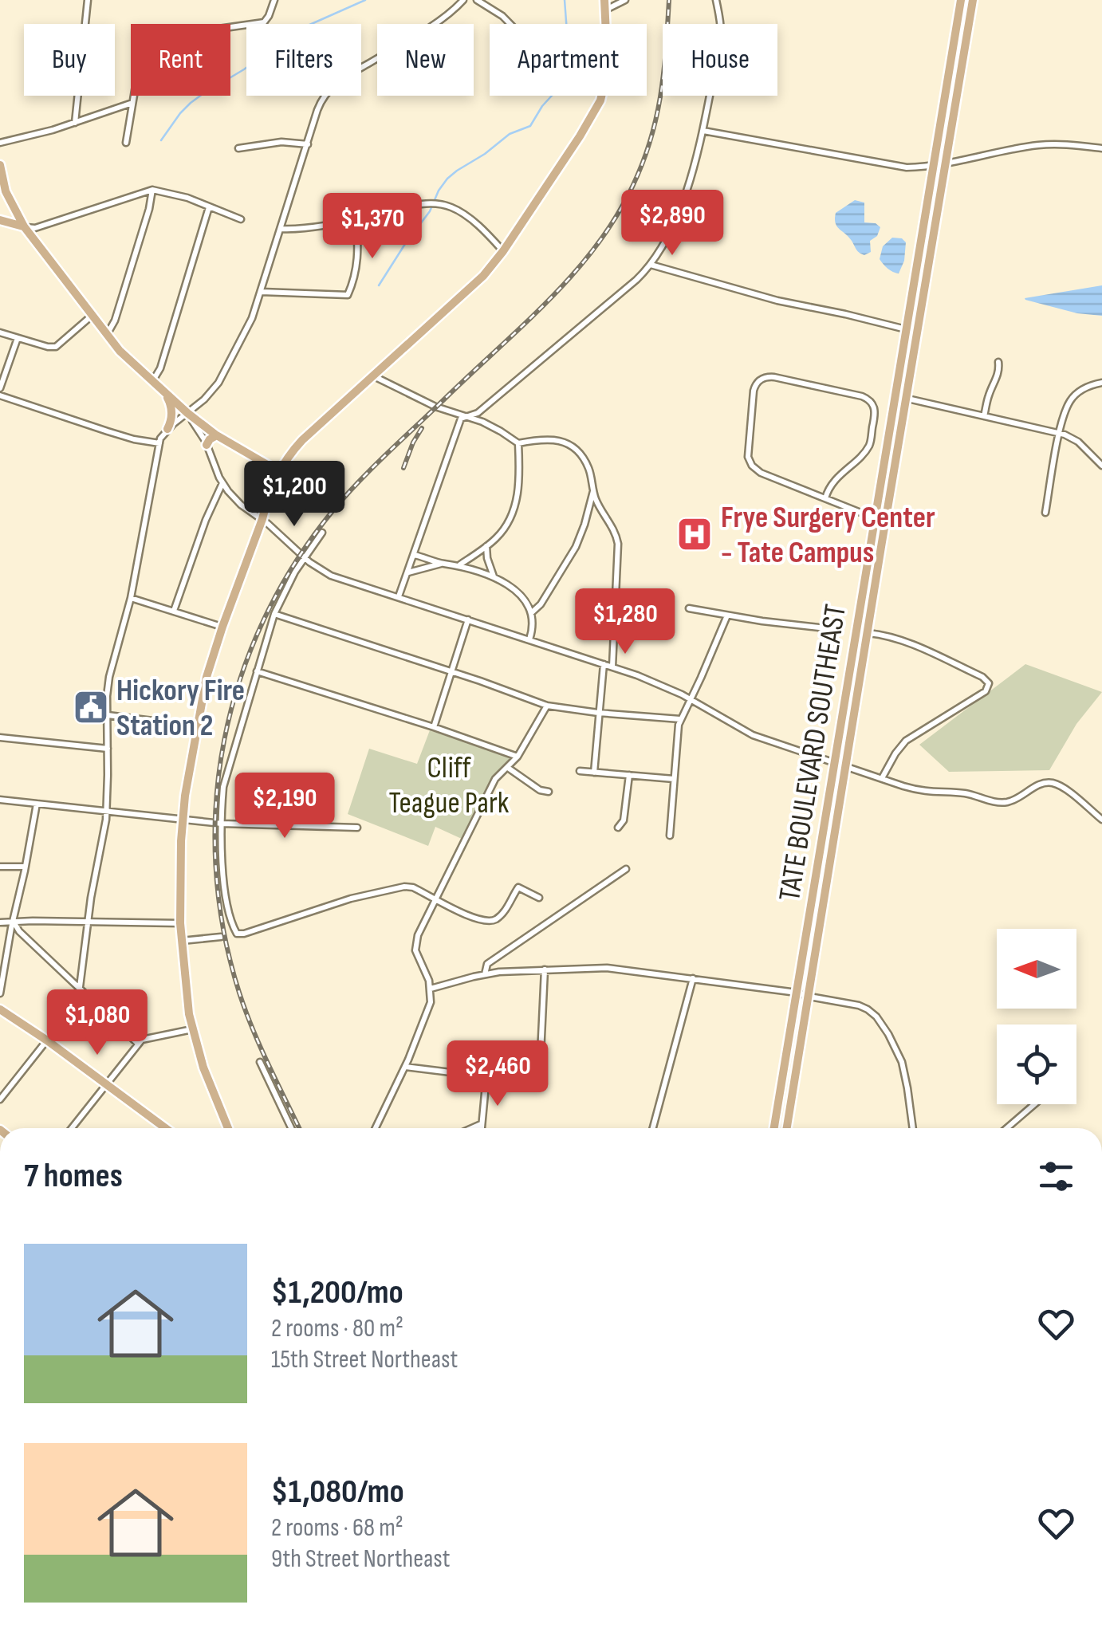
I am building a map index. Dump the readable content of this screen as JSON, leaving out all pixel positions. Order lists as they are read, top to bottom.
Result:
{
  "streets": {
    "main road": ["TATE BOULEVARD SOUTHEAST"]
  },
  "parks": ["Cliff Teague Park"],
  "places": {
    "hospital": ["Frye Surgery Center - Tate Campus"],
    "public building": ["Hickory Fire Station 2"]
  },
  "north": "left",
  "page": {
    "chip": [
      "Buy",
      "Rent",
      "Filters",
      "New",
      "Apartment",
      "House"
    ],
    "price": [
      "$2,890",
      "$1,370",
      "$1,200",
      "$1,280",
      "$2,190",
      "$1,080",
      "$2,460"
    ],
    "heading": "7 homes",
    "list": [
      {
        "name": "$1,200/mo",
        "note": "2 rooms · 80 m² · 15th Street Northeast"
      },
      {
        "name": "$1,080/mo",
        "note": "2 rooms · 68 m² · 9th Street Northeast"
      }
    ]
  }
}
